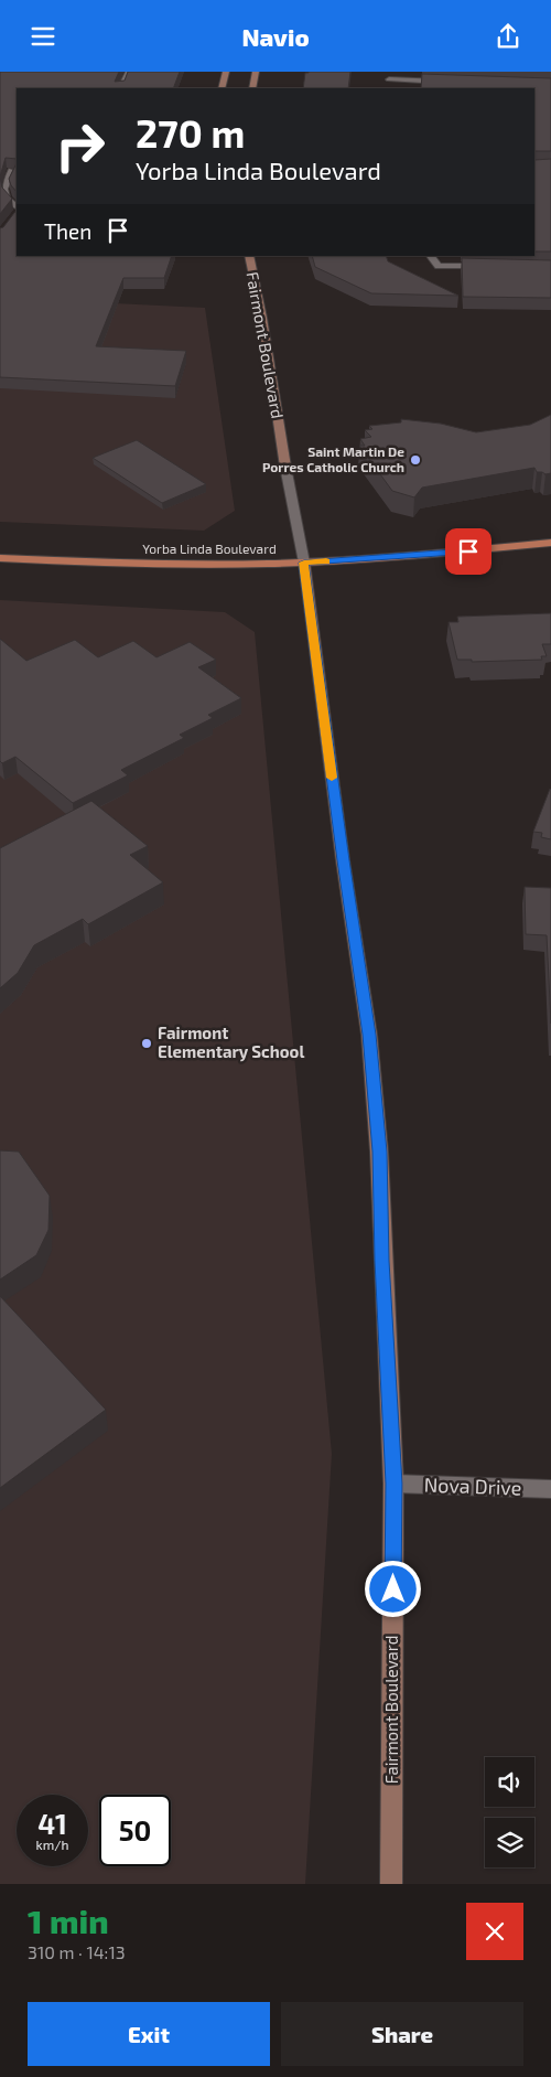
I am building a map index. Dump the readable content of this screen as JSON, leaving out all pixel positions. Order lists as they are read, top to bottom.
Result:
{
  "streets": {
    "main road": ["Fairmont Boulevard", "Yorba Linda Boulevard"],
    "street": ["Nova Drive"]
  },
  "crossings": [
    ["Fairmont Boulevard", "Yorba Linda Boulevard"],
    ["Fairmont Boulevard", "Nova Drive"]
  ],
  "places": ["Saint Martin De Porres Catholic Church", "Fairmont Elementary School"],
  "page": {
    "header": "Navio",
    "turn": ["270 m", "Yorba Linda Boulevard"],
    "then": "Then",
    "speed": "41 km/h",
    "limit": "50",
    "heading": ["1 min", "310 m · 14:13"],
    "buttons": ["Exit", "Share"]
  }
}
